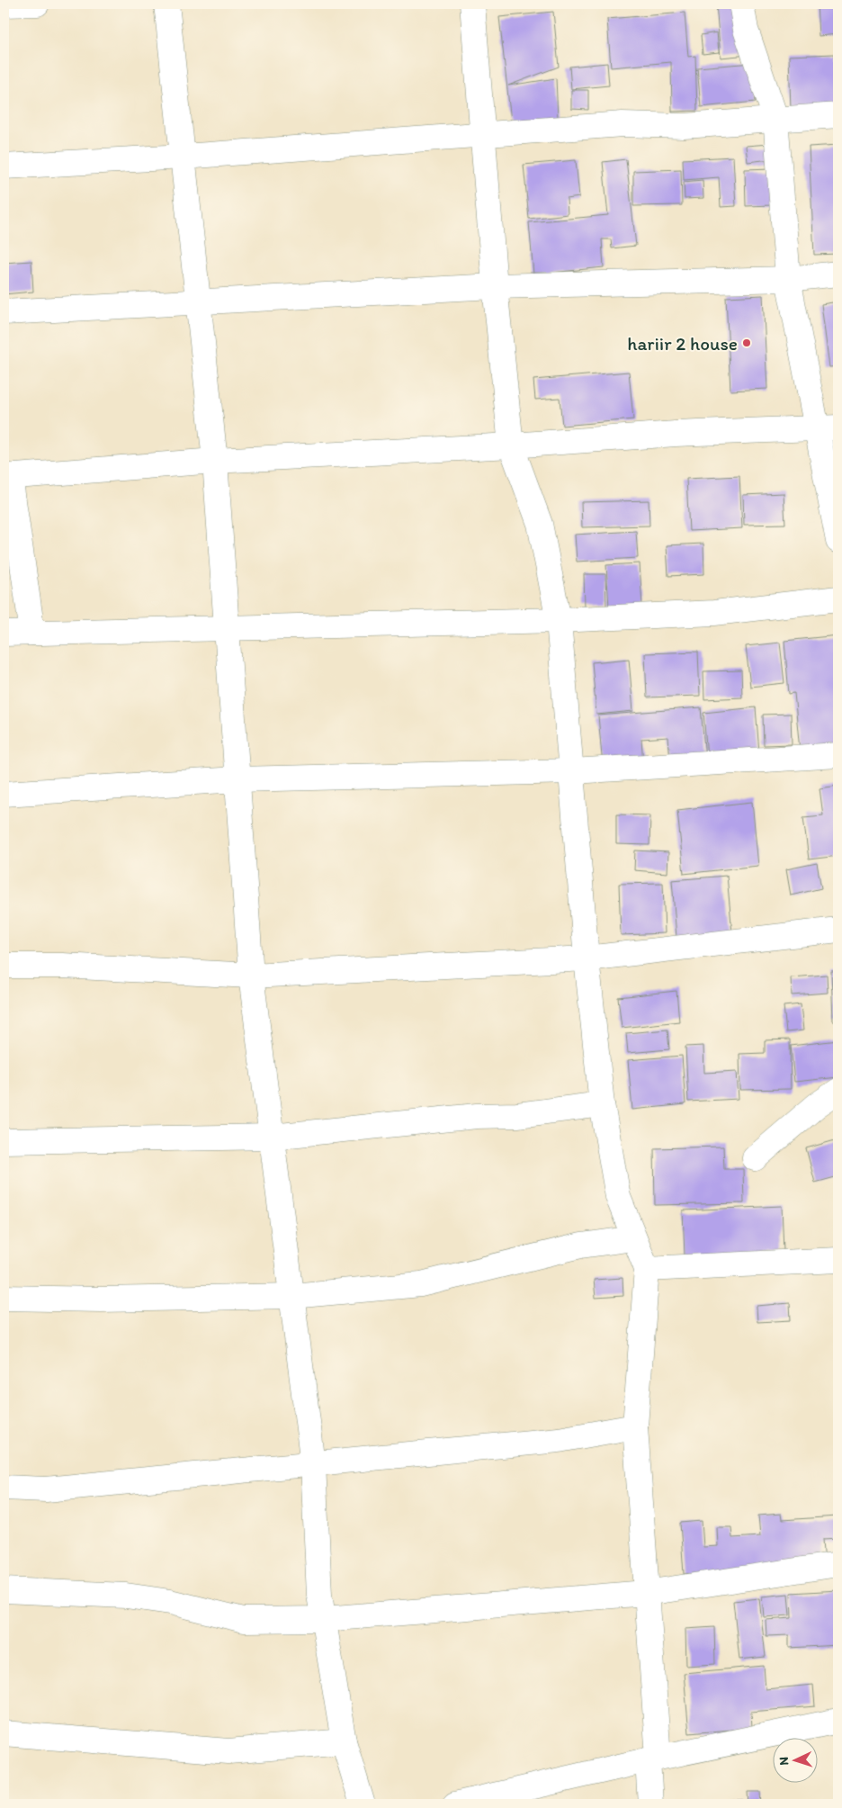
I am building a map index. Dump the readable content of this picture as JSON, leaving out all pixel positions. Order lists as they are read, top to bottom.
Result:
{
  "places": ["hariir 2 house"],
  "north": "left"
}
